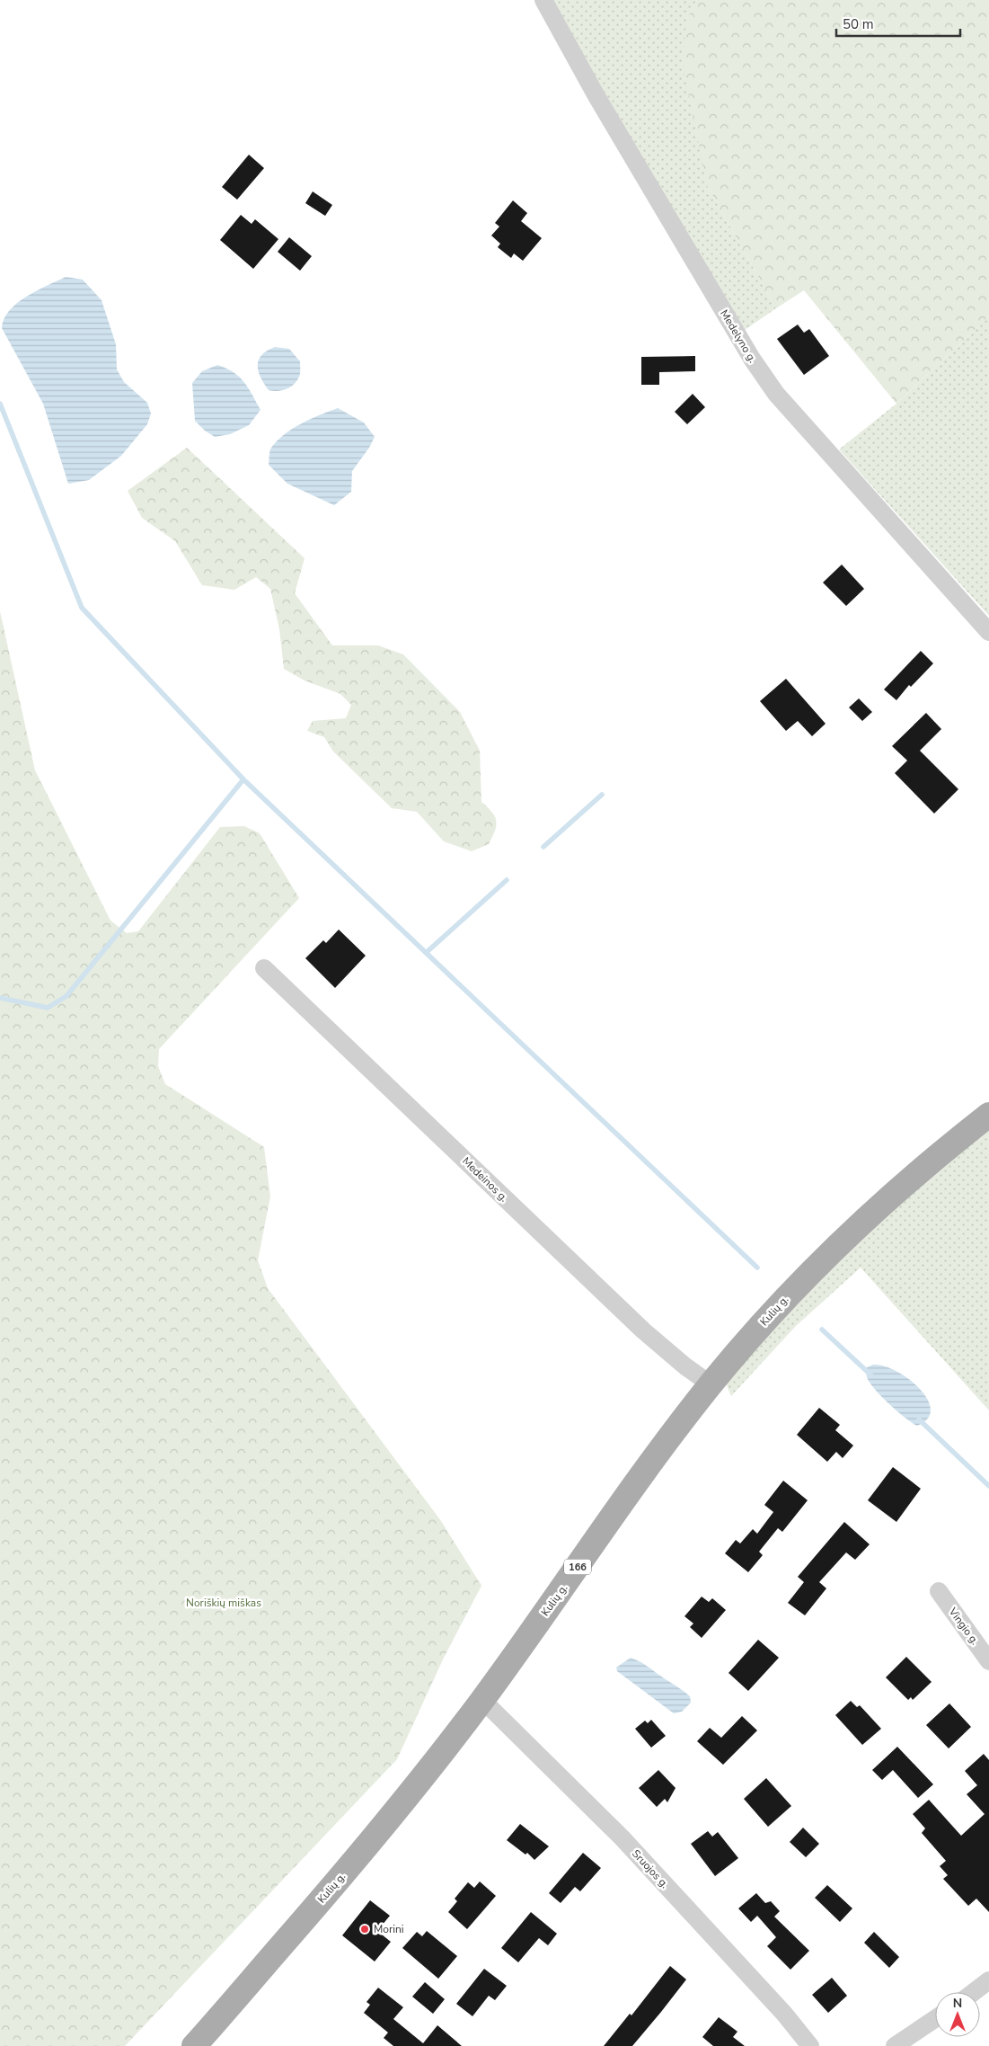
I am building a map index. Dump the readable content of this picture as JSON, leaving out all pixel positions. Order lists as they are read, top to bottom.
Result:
{
  "streets": {
    "main road": ["Kulių g.", "166"],
    "street": [
      "Medelyno g.",
      "Medeinos g.",
      "Vingio g.",
      "Sruojos g."
    ]
  },
  "crossings": [
    ["Medeinos g.", "Kulių g."],
    ["Kulių g.", "Sruojos g."]
  ],
  "parks": ["Noriškių miškas"],
  "places": ["Morini"],
  "scale_bar": "50 m",
  "north": "top"
}
